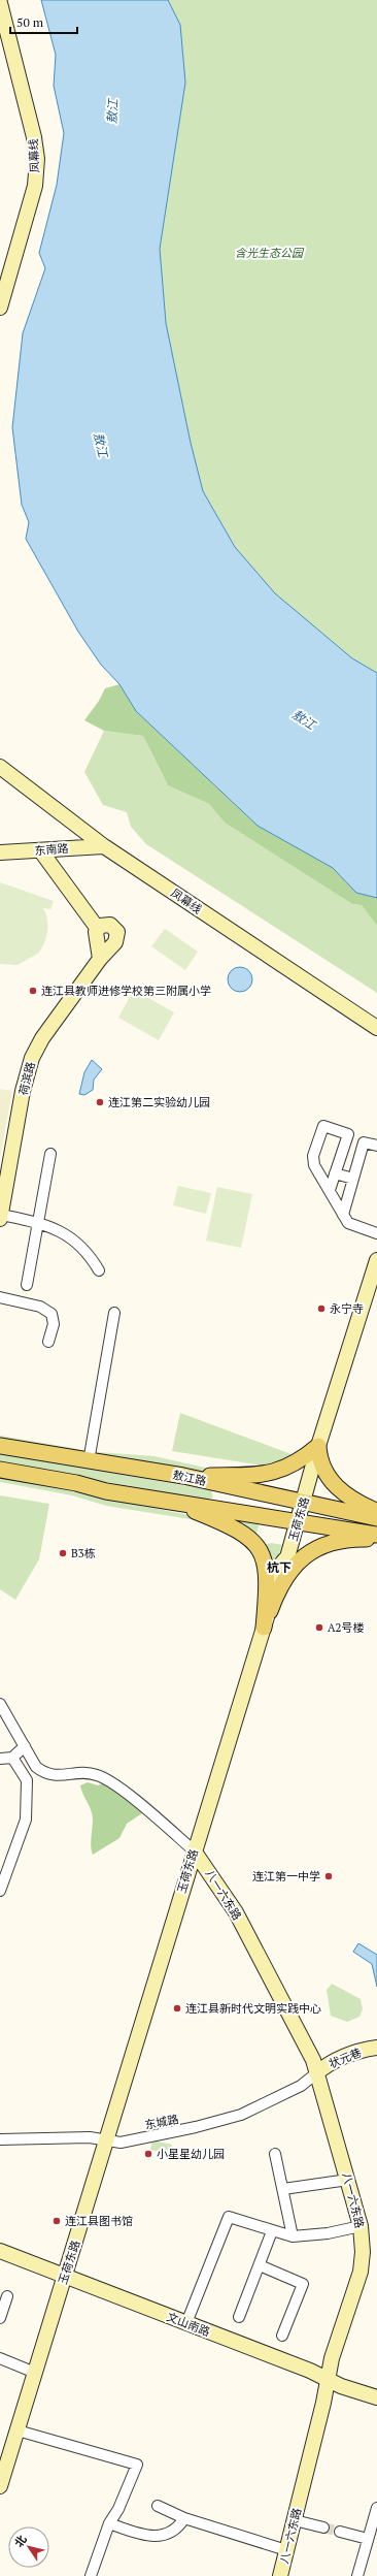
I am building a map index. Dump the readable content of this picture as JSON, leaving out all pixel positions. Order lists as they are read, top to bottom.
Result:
{
  "streets": {
    "main road": [
      "凤幕线",
      "东南路",
      "荷滨路",
      "敖江路",
      "玉荷东路",
      "八一六东路",
      "状元巷",
      "文山南路"
    ],
    "street": ["东城路"]
  },
  "crossings": [
    ["凤幕线", "东南路"],
    ["敖江路", "玉荷东路"],
    ["玉荷东路", "八一六东路"],
    ["玉荷东路", "东城路"],
    ["玉荷东路", "文山南路"],
    ["八一六东路", "状元巷"],
    ["八一六东路", "东城路"],
    ["八一六东路", "文山南路"],
    ["状元巷", "东城路"]
  ],
  "districts": ["杭下"],
  "water": ["敖江"],
  "parks": ["含光生态公园"],
  "places": [
    "连江县教师进修学校第三附属小学",
    "连江第二实验幼儿园",
    "永宁寺",
    "B3栋",
    "A2号楼",
    "连江第一中学",
    "连江县新时代文明实践中心",
    "小星星幼儿园",
    "连江县图书馆"
  ],
  "scale_bar": "50 m",
  "north": "top left"
}
